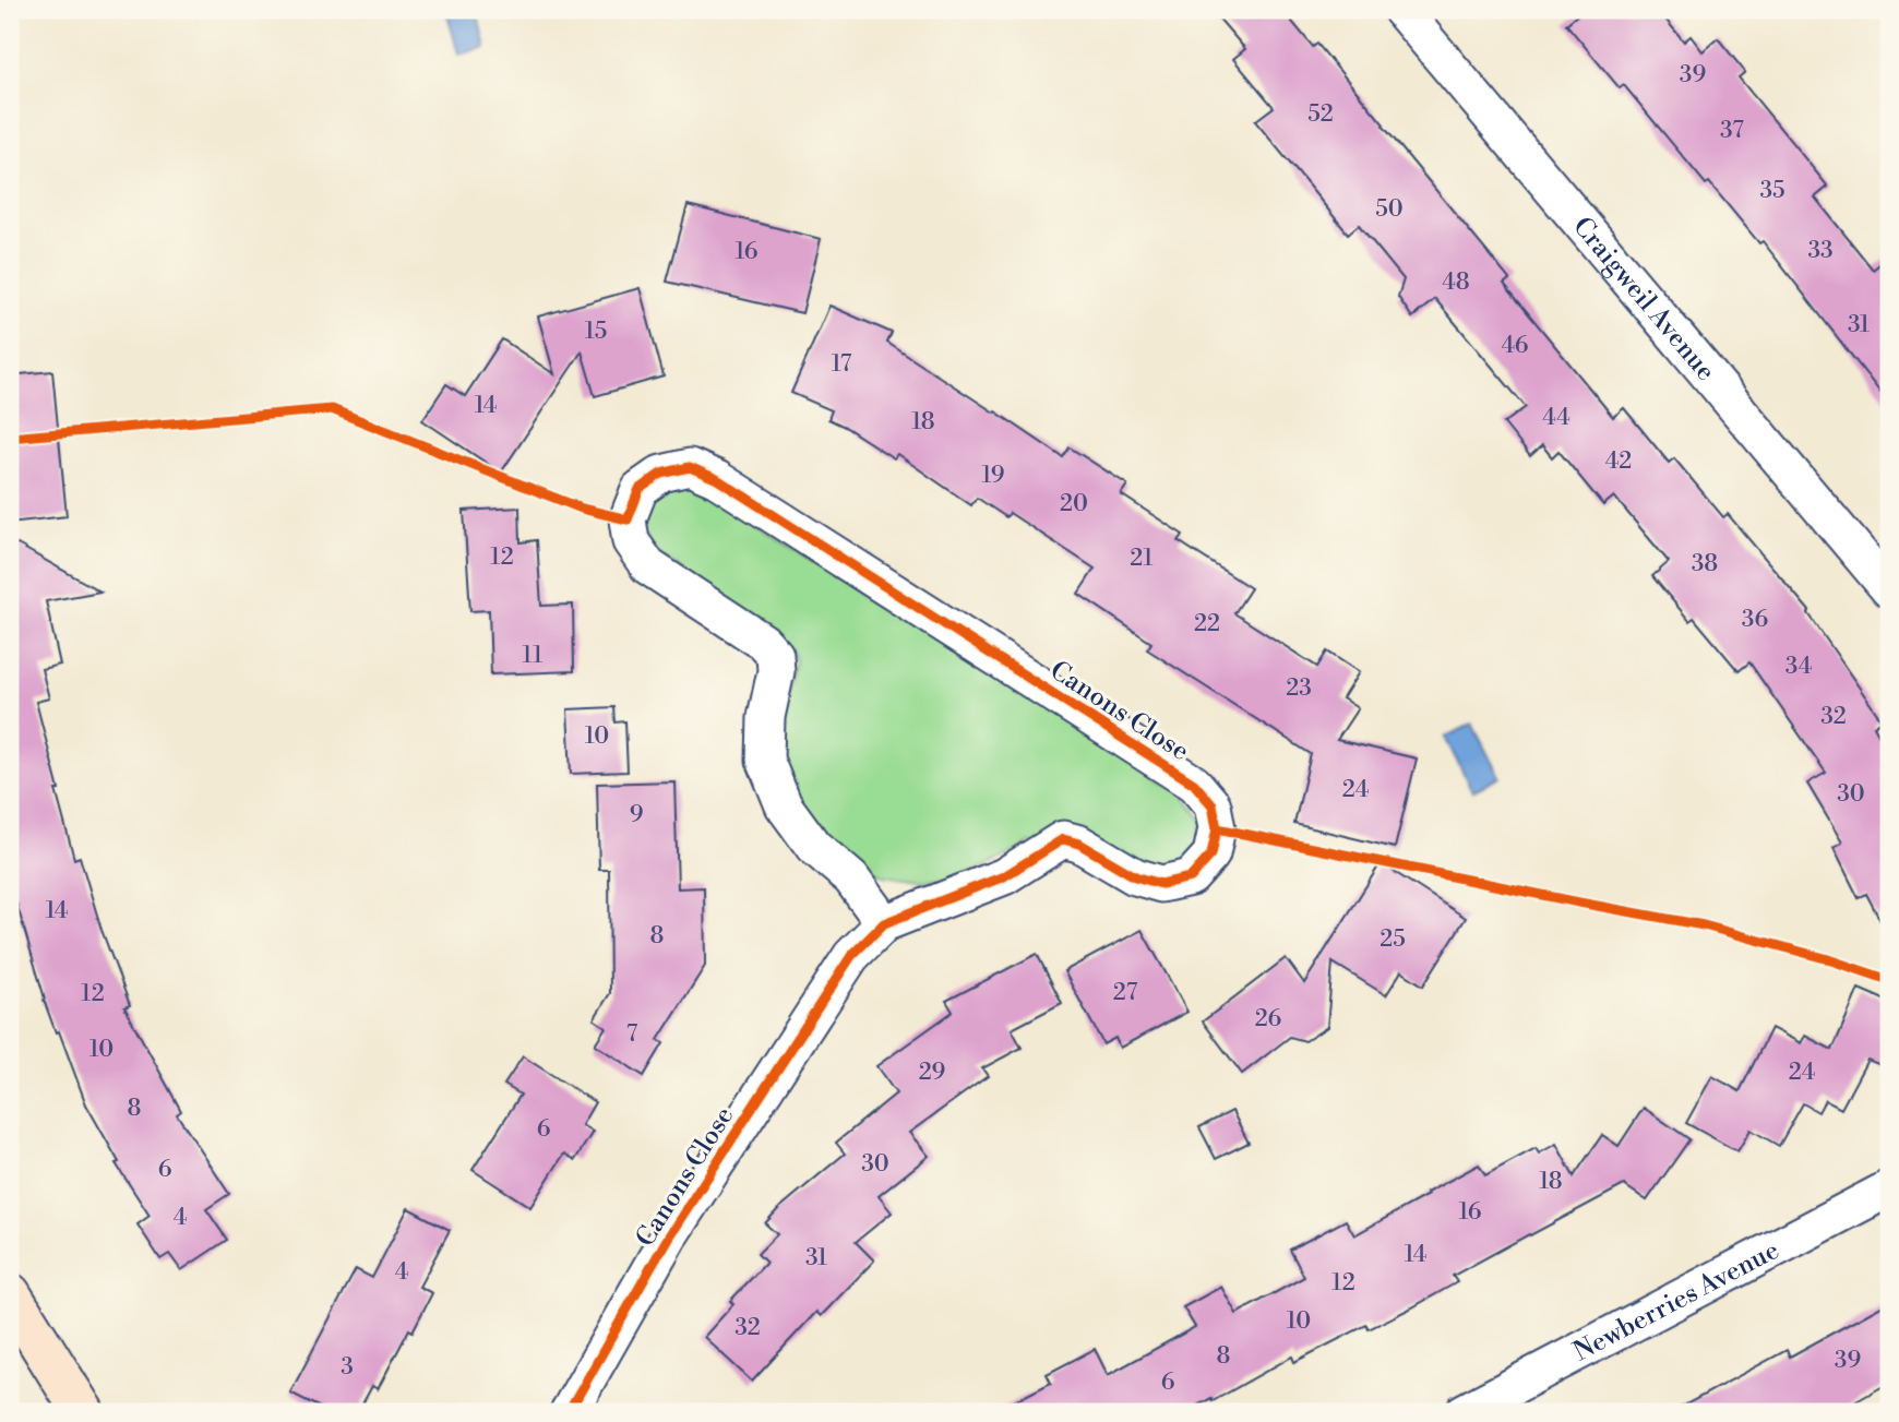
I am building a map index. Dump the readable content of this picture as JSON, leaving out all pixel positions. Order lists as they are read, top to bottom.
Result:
{
  "streets": {
    "street": ["Craigweil Avenue", "Canons Close", "Newberries Avenue"]
  },
  "house_numbers": [
    "39",
    "52",
    "37",
    "35",
    "50",
    "33",
    "16",
    "48",
    "31",
    "15",
    "46",
    "17",
    "14",
    "44",
    "18",
    "42",
    "19",
    "20",
    "12",
    "21",
    "38",
    "36",
    "22",
    "11",
    "34",
    "23",
    "32",
    "10",
    "24",
    "30",
    "9",
    "14",
    "8",
    "25",
    "27",
    "12",
    "26",
    "7",
    "10",
    "29",
    "24",
    "8",
    "6",
    "30",
    "6",
    "18",
    "16",
    "4",
    "14",
    "31",
    "4",
    "12",
    "10",
    "32",
    "8",
    "39",
    "3",
    "6"
  ]
}
